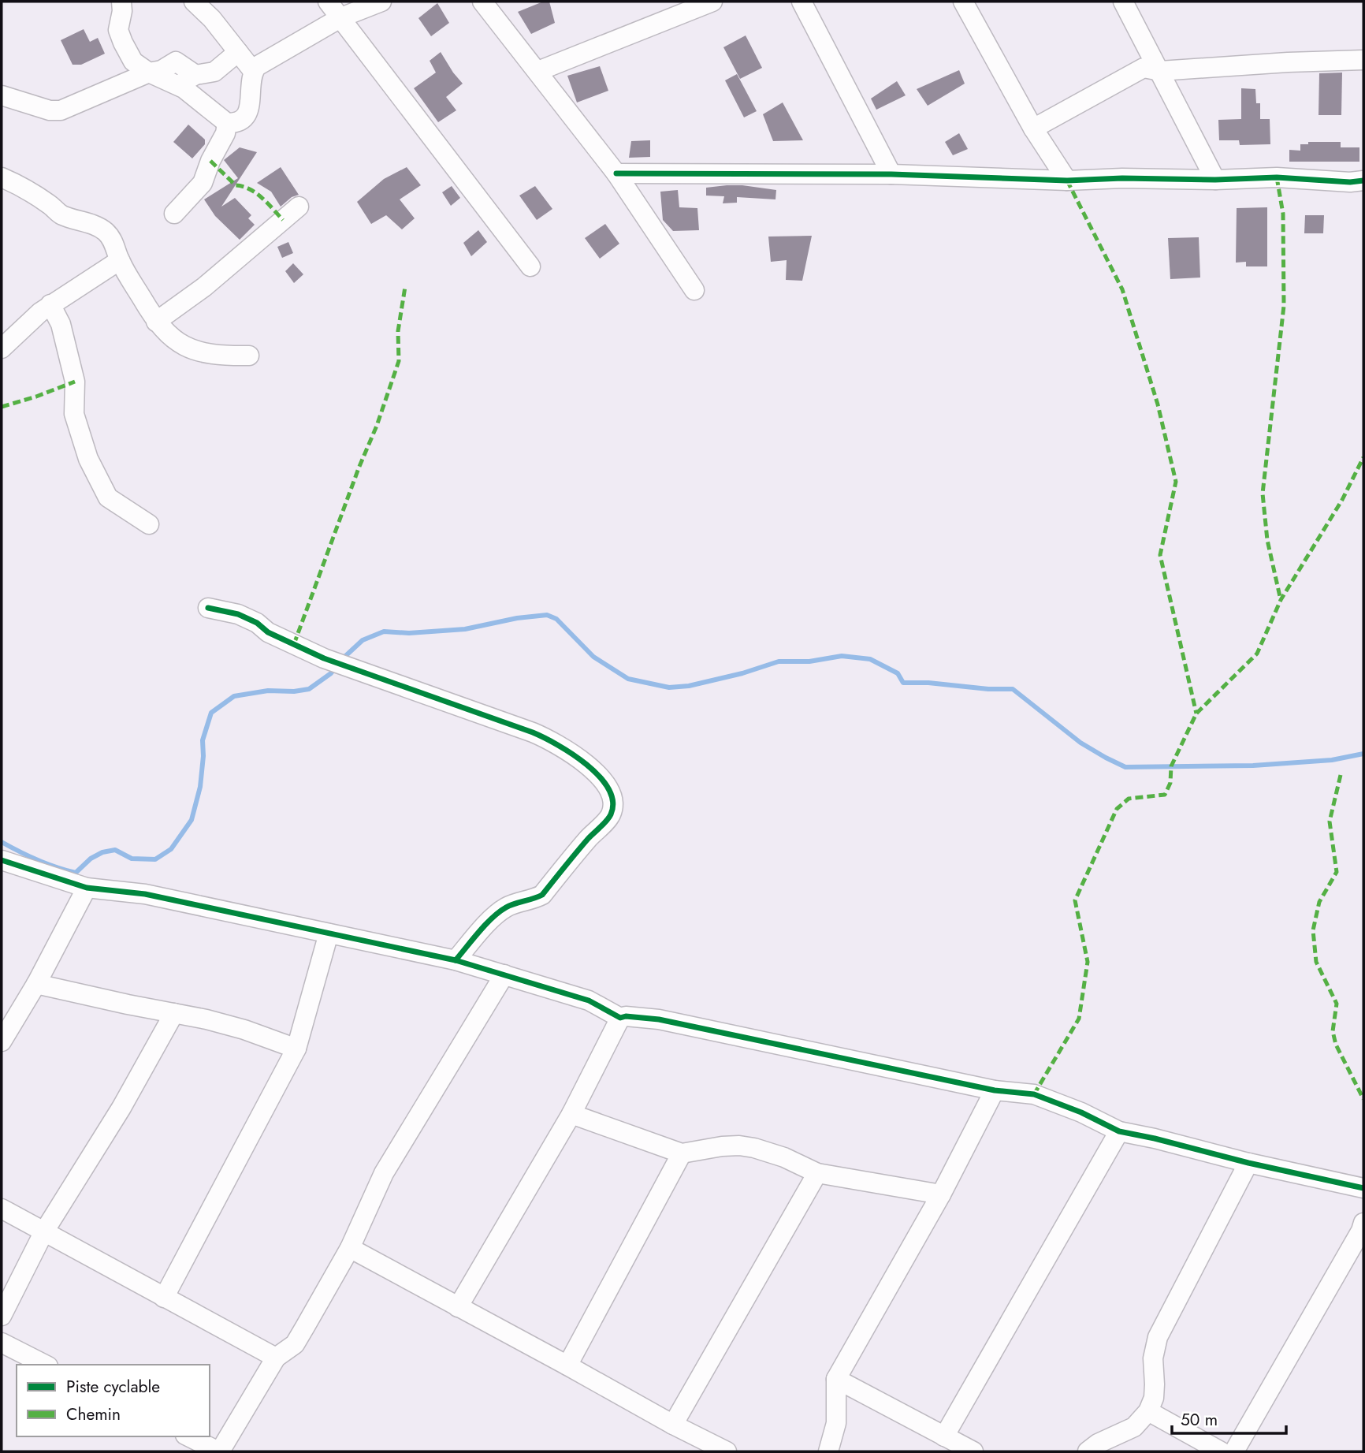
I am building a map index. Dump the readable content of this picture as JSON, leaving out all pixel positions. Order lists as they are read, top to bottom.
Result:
{
  "legend": ["Piste cyclable", "Chemin"],
  "scale_bar": "50 m"
}
